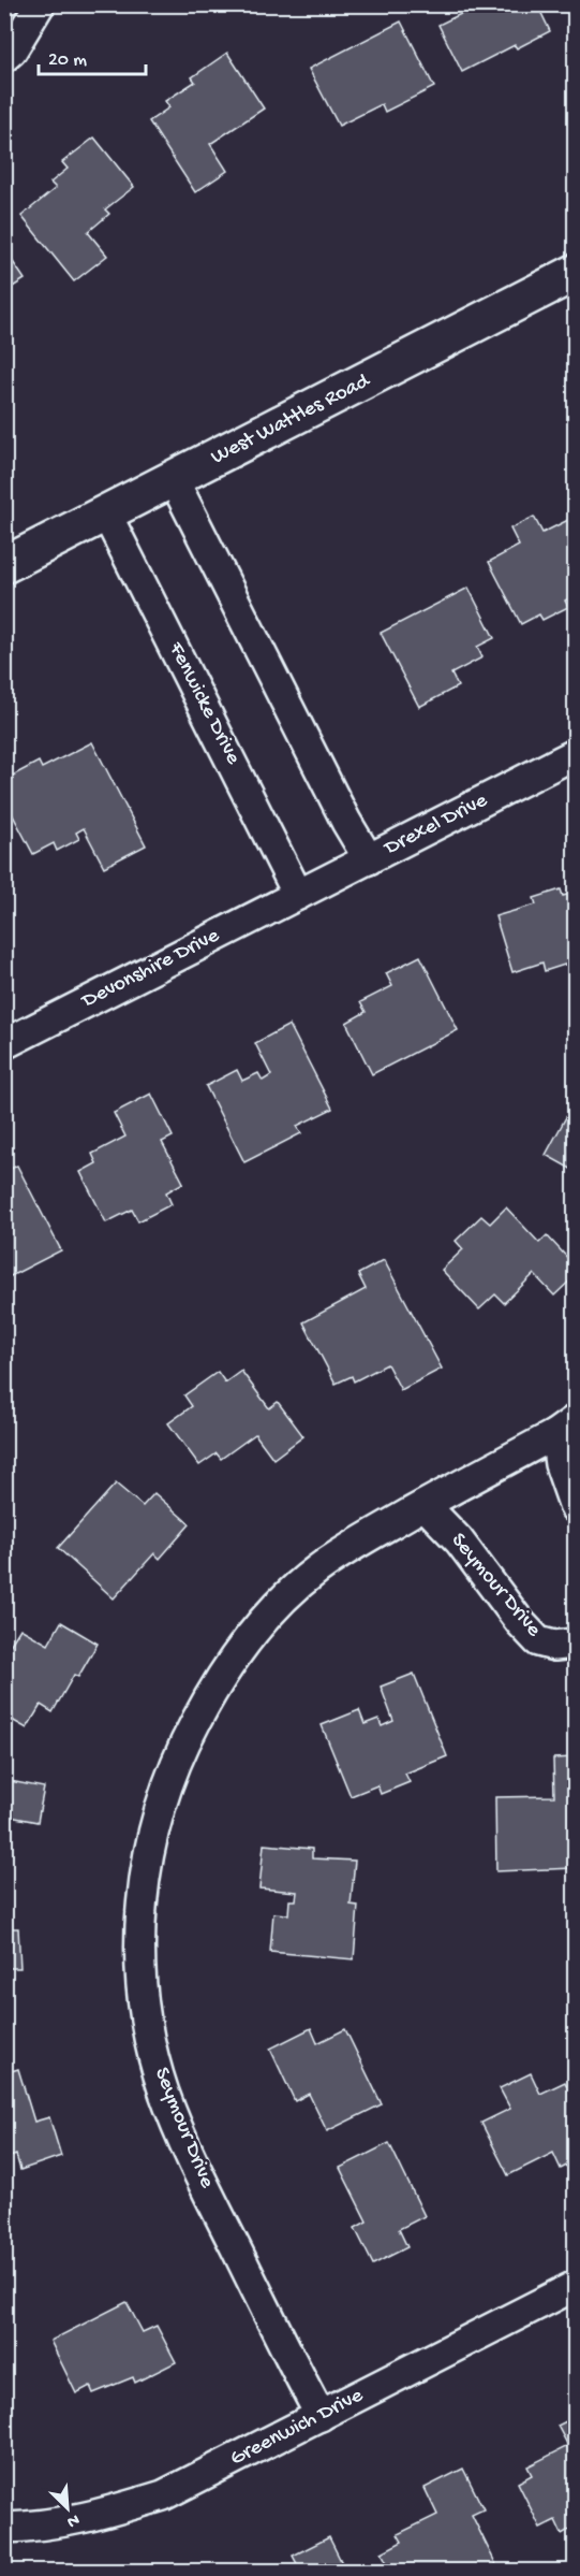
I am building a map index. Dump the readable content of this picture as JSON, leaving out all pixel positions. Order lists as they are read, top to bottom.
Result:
{
  "streets": {
    "street": [
      "West Wattles Road",
      "Fenwicke Drive",
      "Drexel Drive",
      "Devonshire Drive",
      "Seymour Drive",
      "Greenwich Drive"
    ]
  },
  "crossings": [
    ["West Wattles Road", "Fenwicke Drive"],
    ["Fenwicke Drive", "Drexel Drive"],
    ["Fenwicke Drive", "Devonshire Drive"],
    ["Drexel Drive", "Devonshire Drive"],
    ["Seymour Drive", "Greenwich Drive"]
  ],
  "scale_bar": "20 m",
  "north": "bottom right"
}
